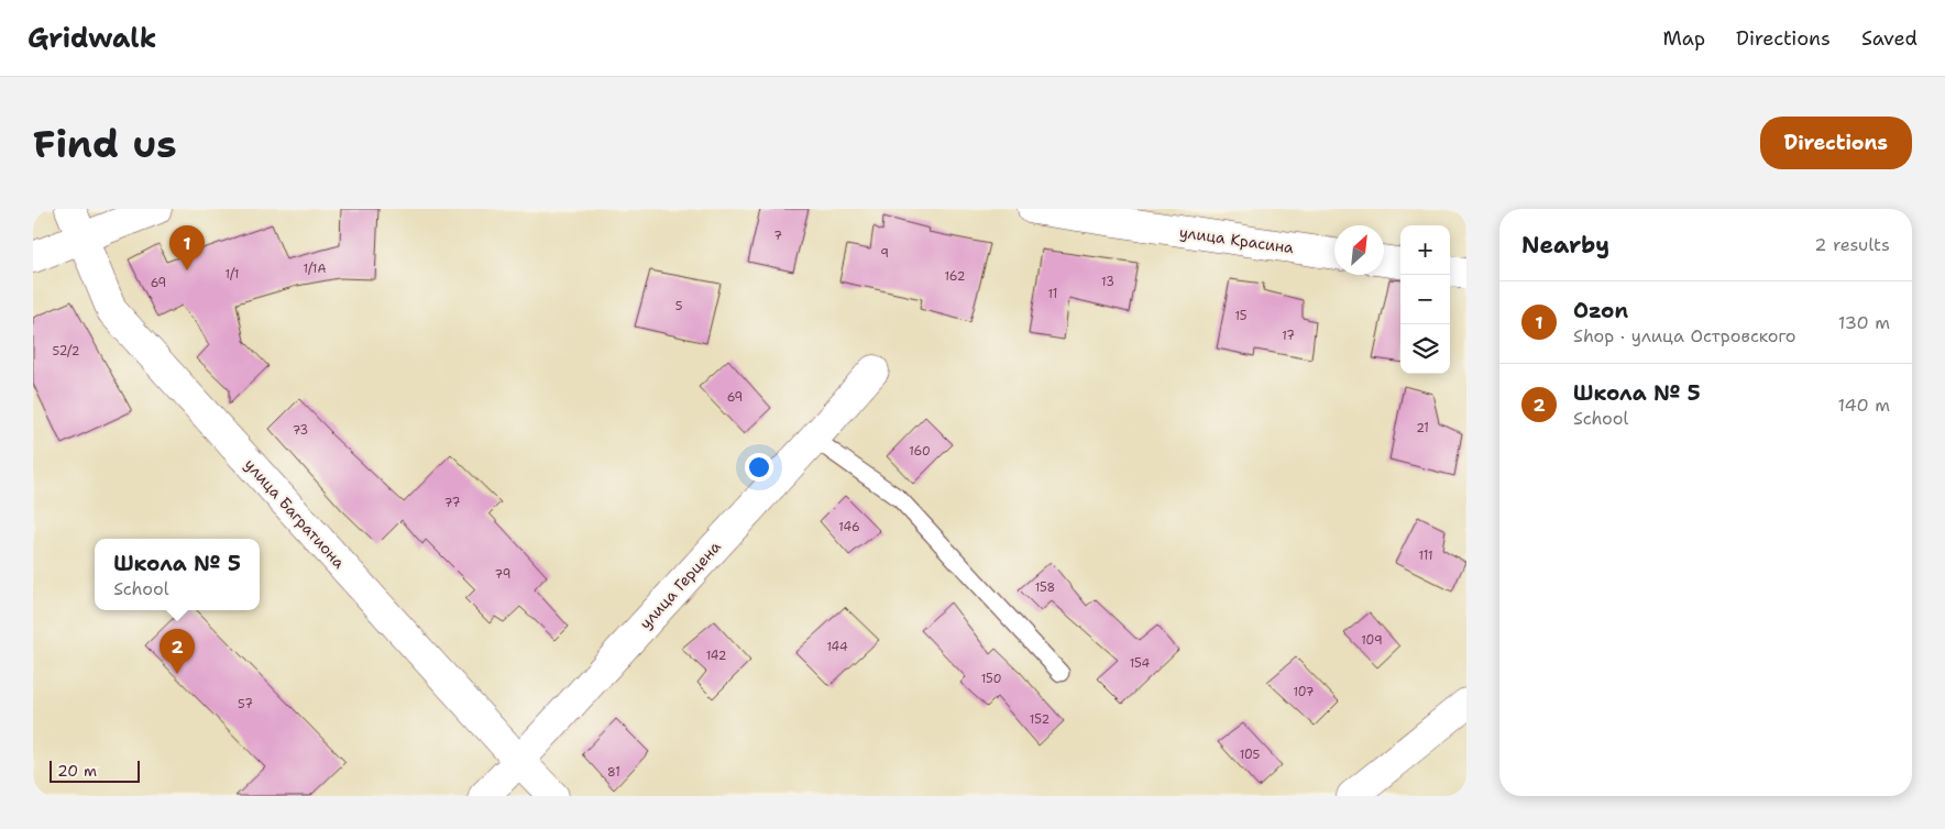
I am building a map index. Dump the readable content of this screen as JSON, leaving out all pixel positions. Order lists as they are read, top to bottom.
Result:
{
  "streets": {
    "street": ["улица Красина", "улица Багратиона", "улица Герцена"]
  },
  "crossings": [
    ["улица Багратиона", "улица Герцена"]
  ],
  "house_numbers": [
    "7",
    "9",
    "1/1А",
    "1/1",
    "162",
    "13",
    "69",
    "11",
    "5",
    "15",
    "17",
    "52/2",
    "69",
    "21",
    "73",
    "160",
    "77",
    "146",
    "111",
    "79",
    "158",
    "109",
    "144",
    "142",
    "154",
    "150",
    "107",
    "57",
    "152",
    "105",
    "81"
  ],
  "scale_bar": "20 m",
  "north": "top right",
  "page": {
    "header": "Gridwalk",
    "nav": ["Map", "Directions", "Saved"],
    "buttons": "Directions",
    "title": "Find us",
    "heading": ["Nearby", "2 results"],
    "map_buttons": ["+", "−"],
    "pins": ["1", "2"],
    "list": [
      {
        "mark": "1",
        "name": "Ozon",
        "note": "Shop · улица Островского",
        "value": "130 m"
      },
      {
        "mark": "2",
        "name": "Школа № 5",
        "note": "School",
        "value": "140 m"
      }
    ],
    "popup": ["Школа № 5", "School"],
    "scale": "20 m"
  }
}
